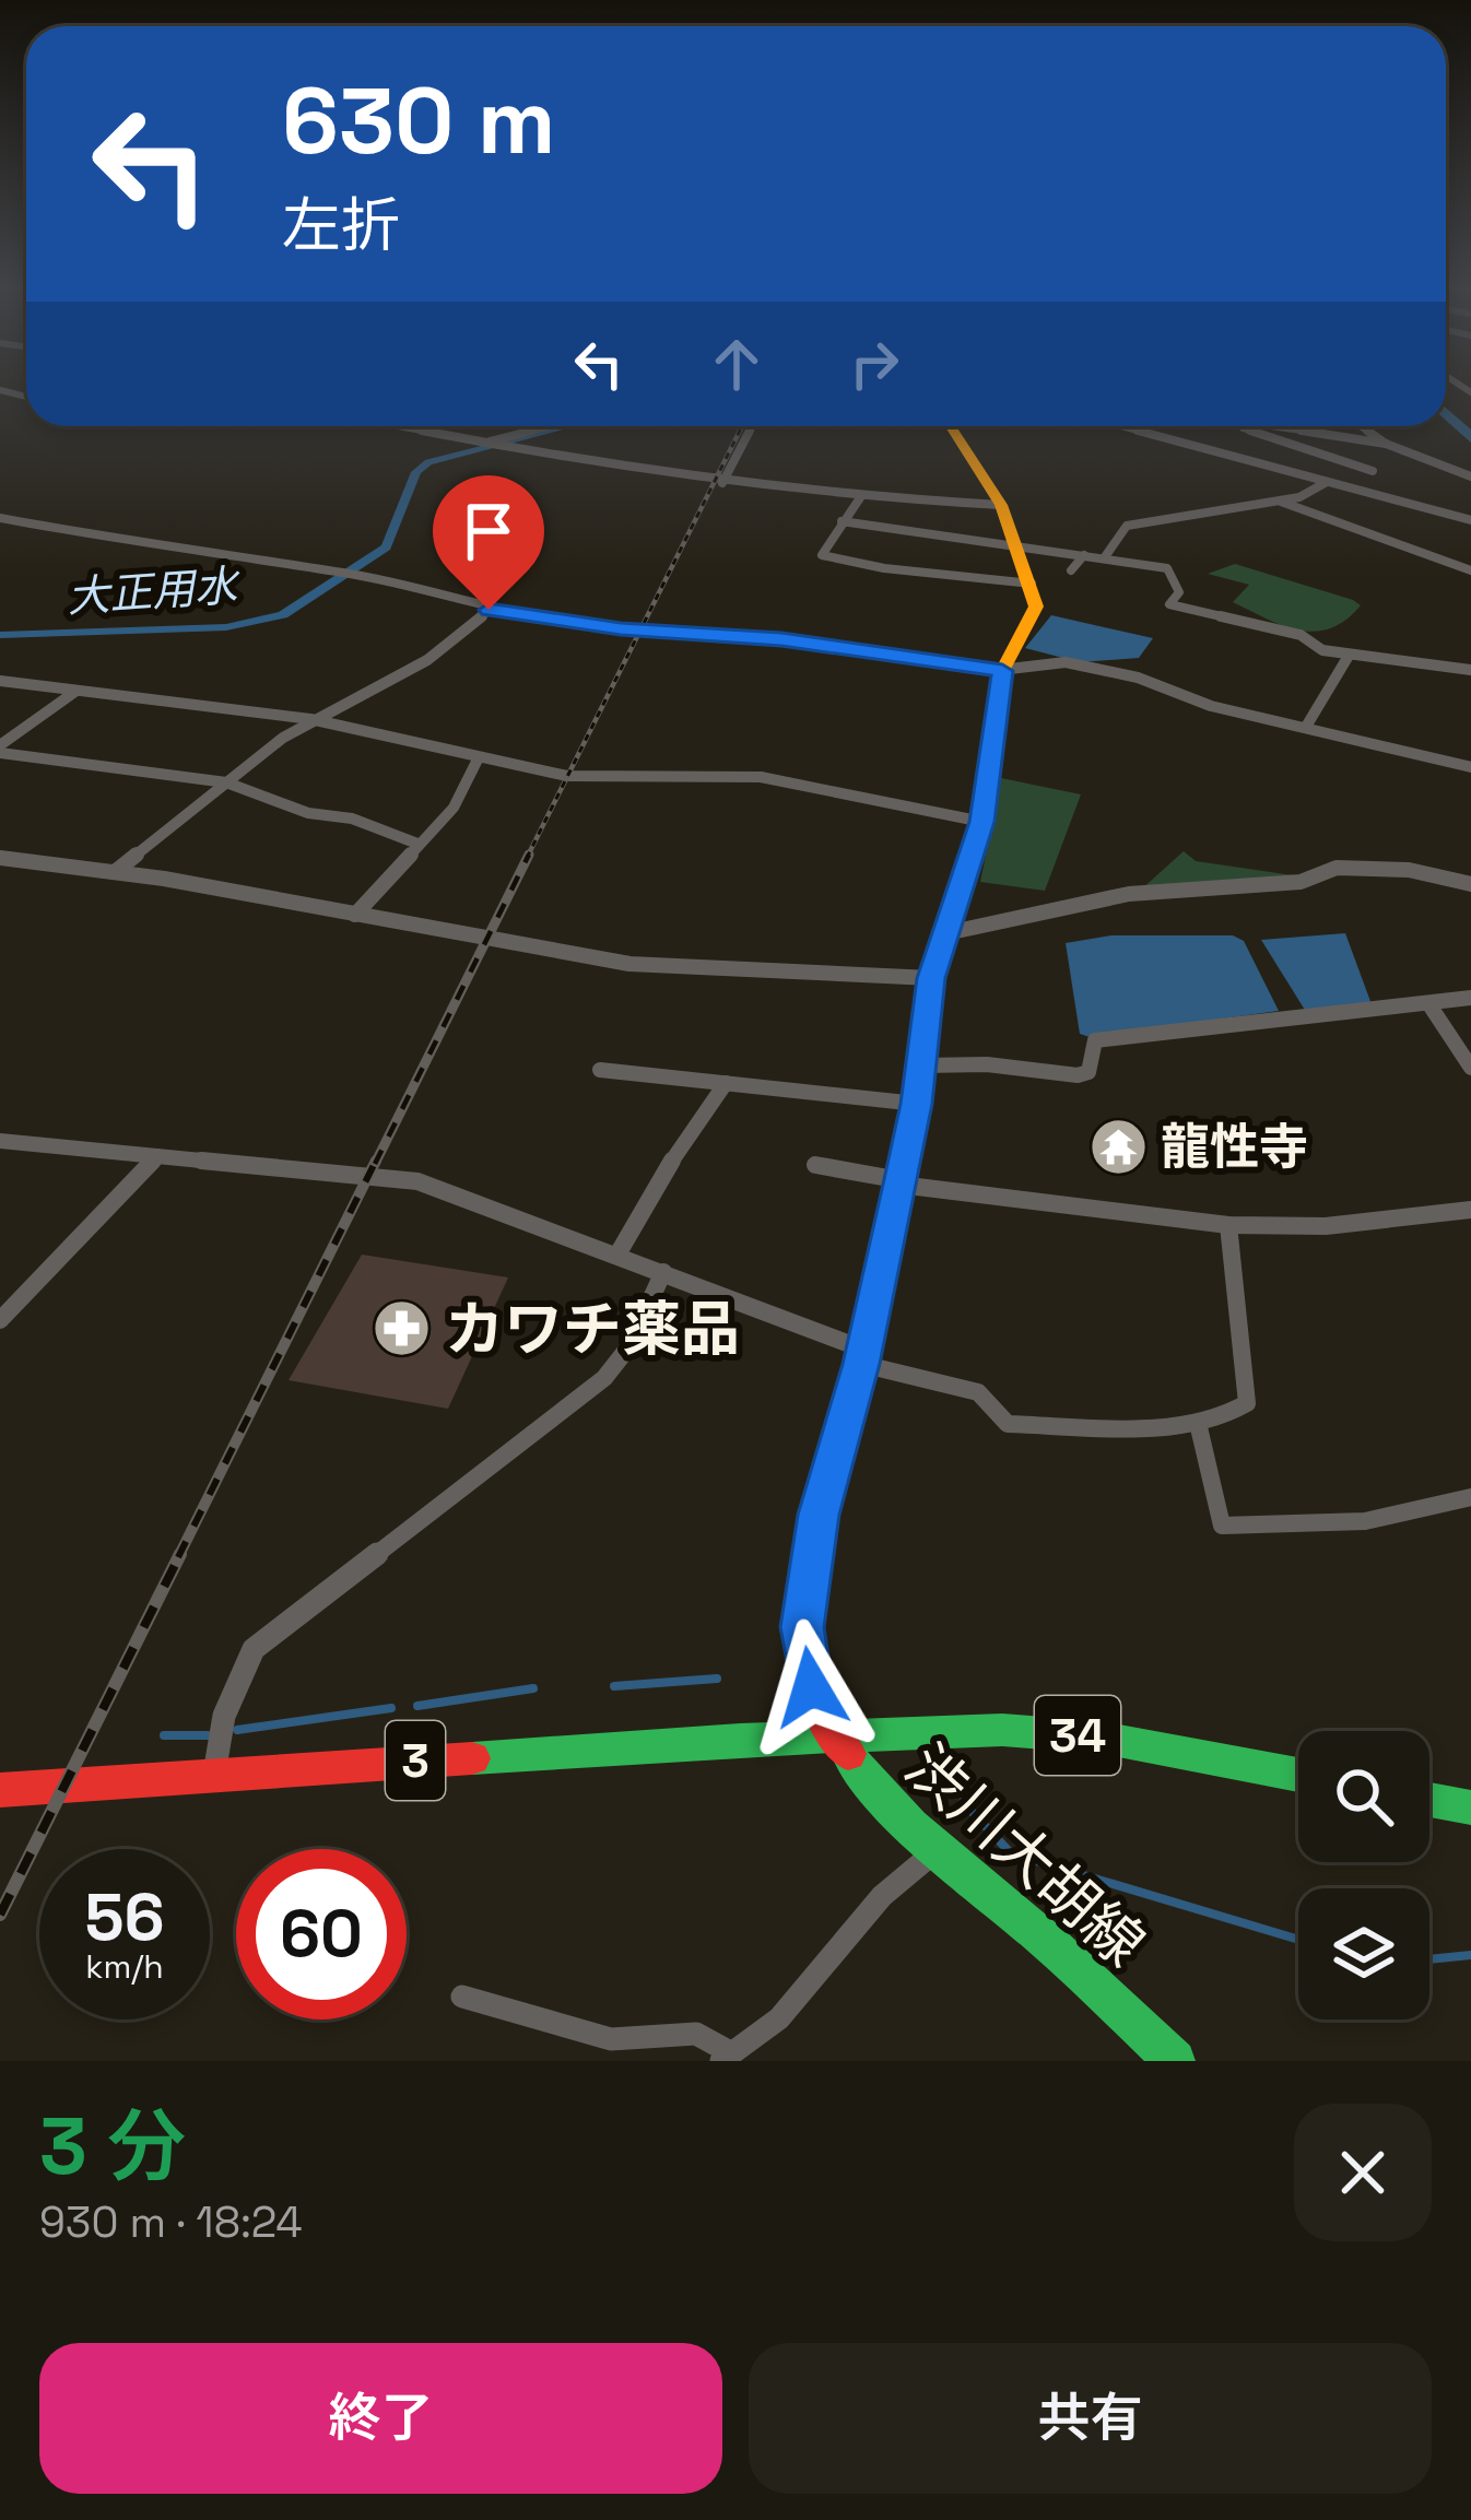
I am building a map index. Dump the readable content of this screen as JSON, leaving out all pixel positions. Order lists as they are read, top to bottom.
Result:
{
  "streets": {
    "main road": ["34", "3", "渋川大胡線"]
  },
  "crossings": [
    ["3", "渋川大胡線"]
  ],
  "water": ["大正用水"],
  "places": {
    "temple": ["龍性寺"],
    "pharmacy": ["カワチ薬品"]
  },
  "page": {
    "turn": ["630 m", "左折"],
    "speed": "56 km/h",
    "limit": "60",
    "heading": ["3 分", "930 m · 18:24"],
    "buttons": ["終了", "共有"]
  }
}
